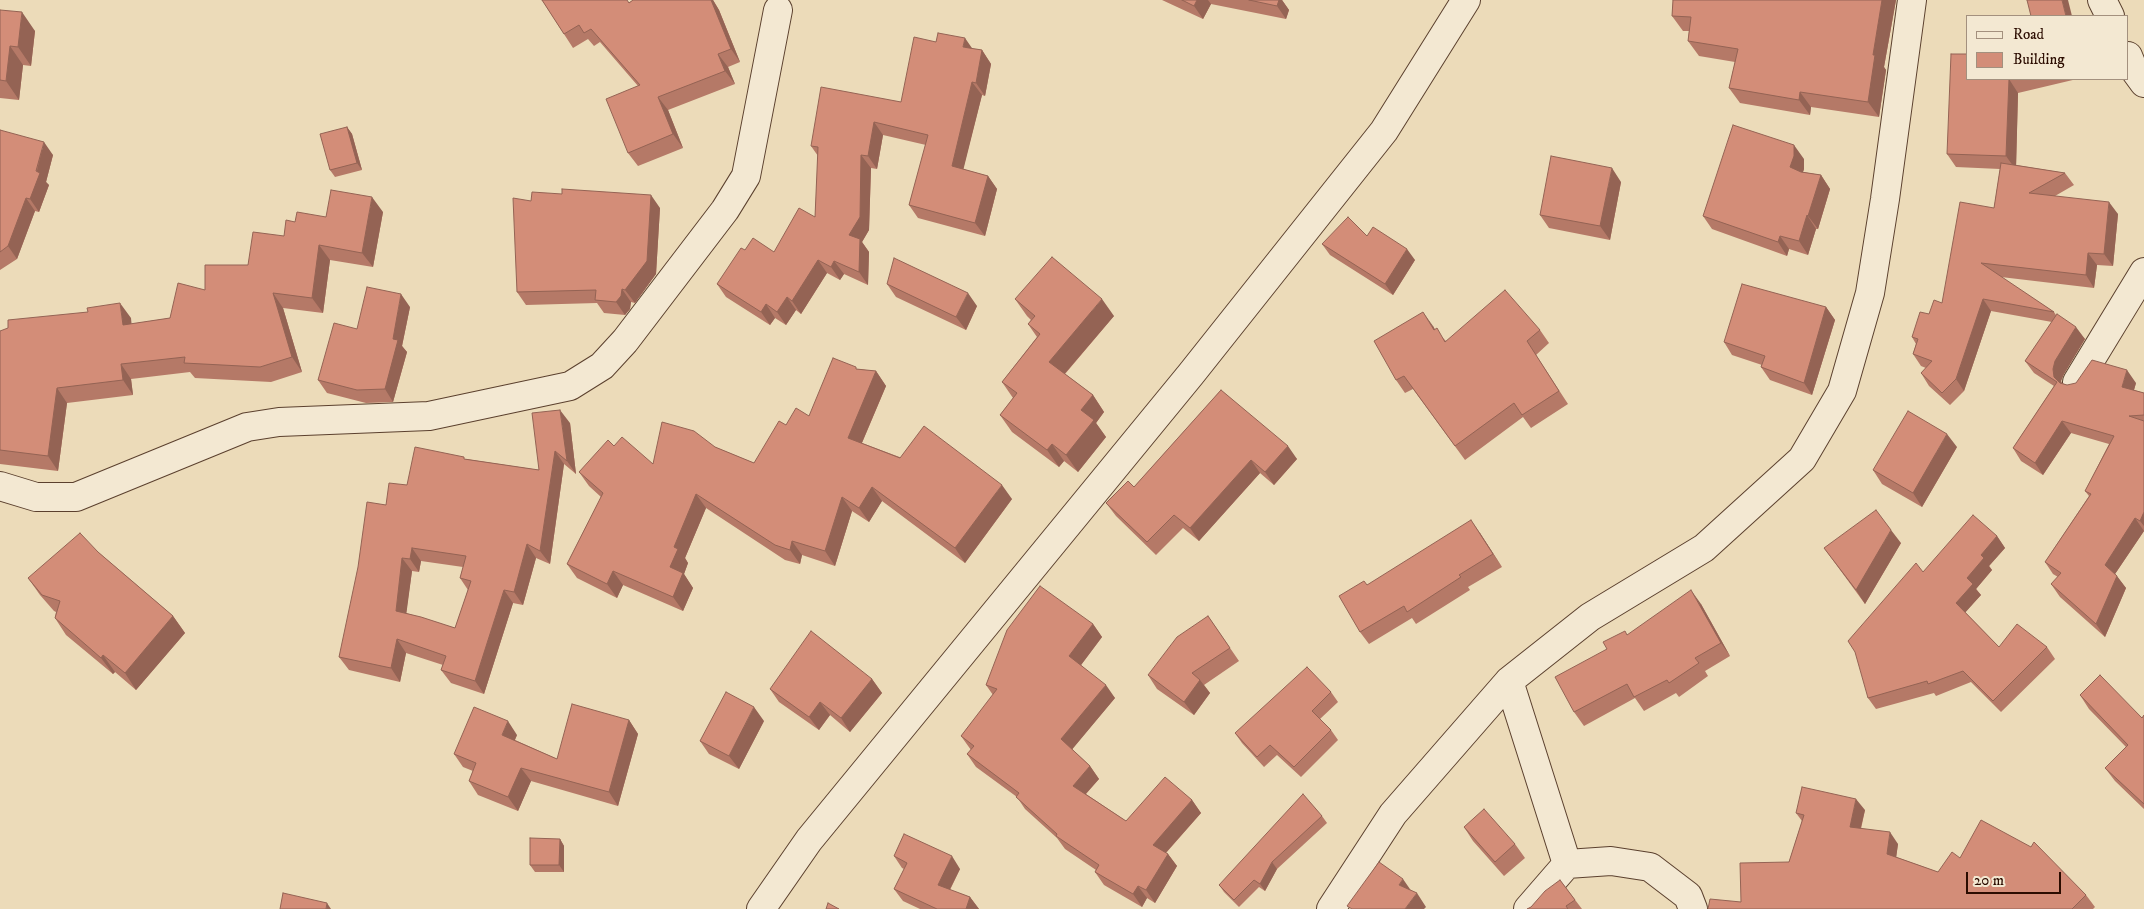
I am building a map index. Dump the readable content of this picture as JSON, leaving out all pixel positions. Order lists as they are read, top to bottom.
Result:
{
  "legend": ["Road", "Building"],
  "scale_bar": "20 m"
}
